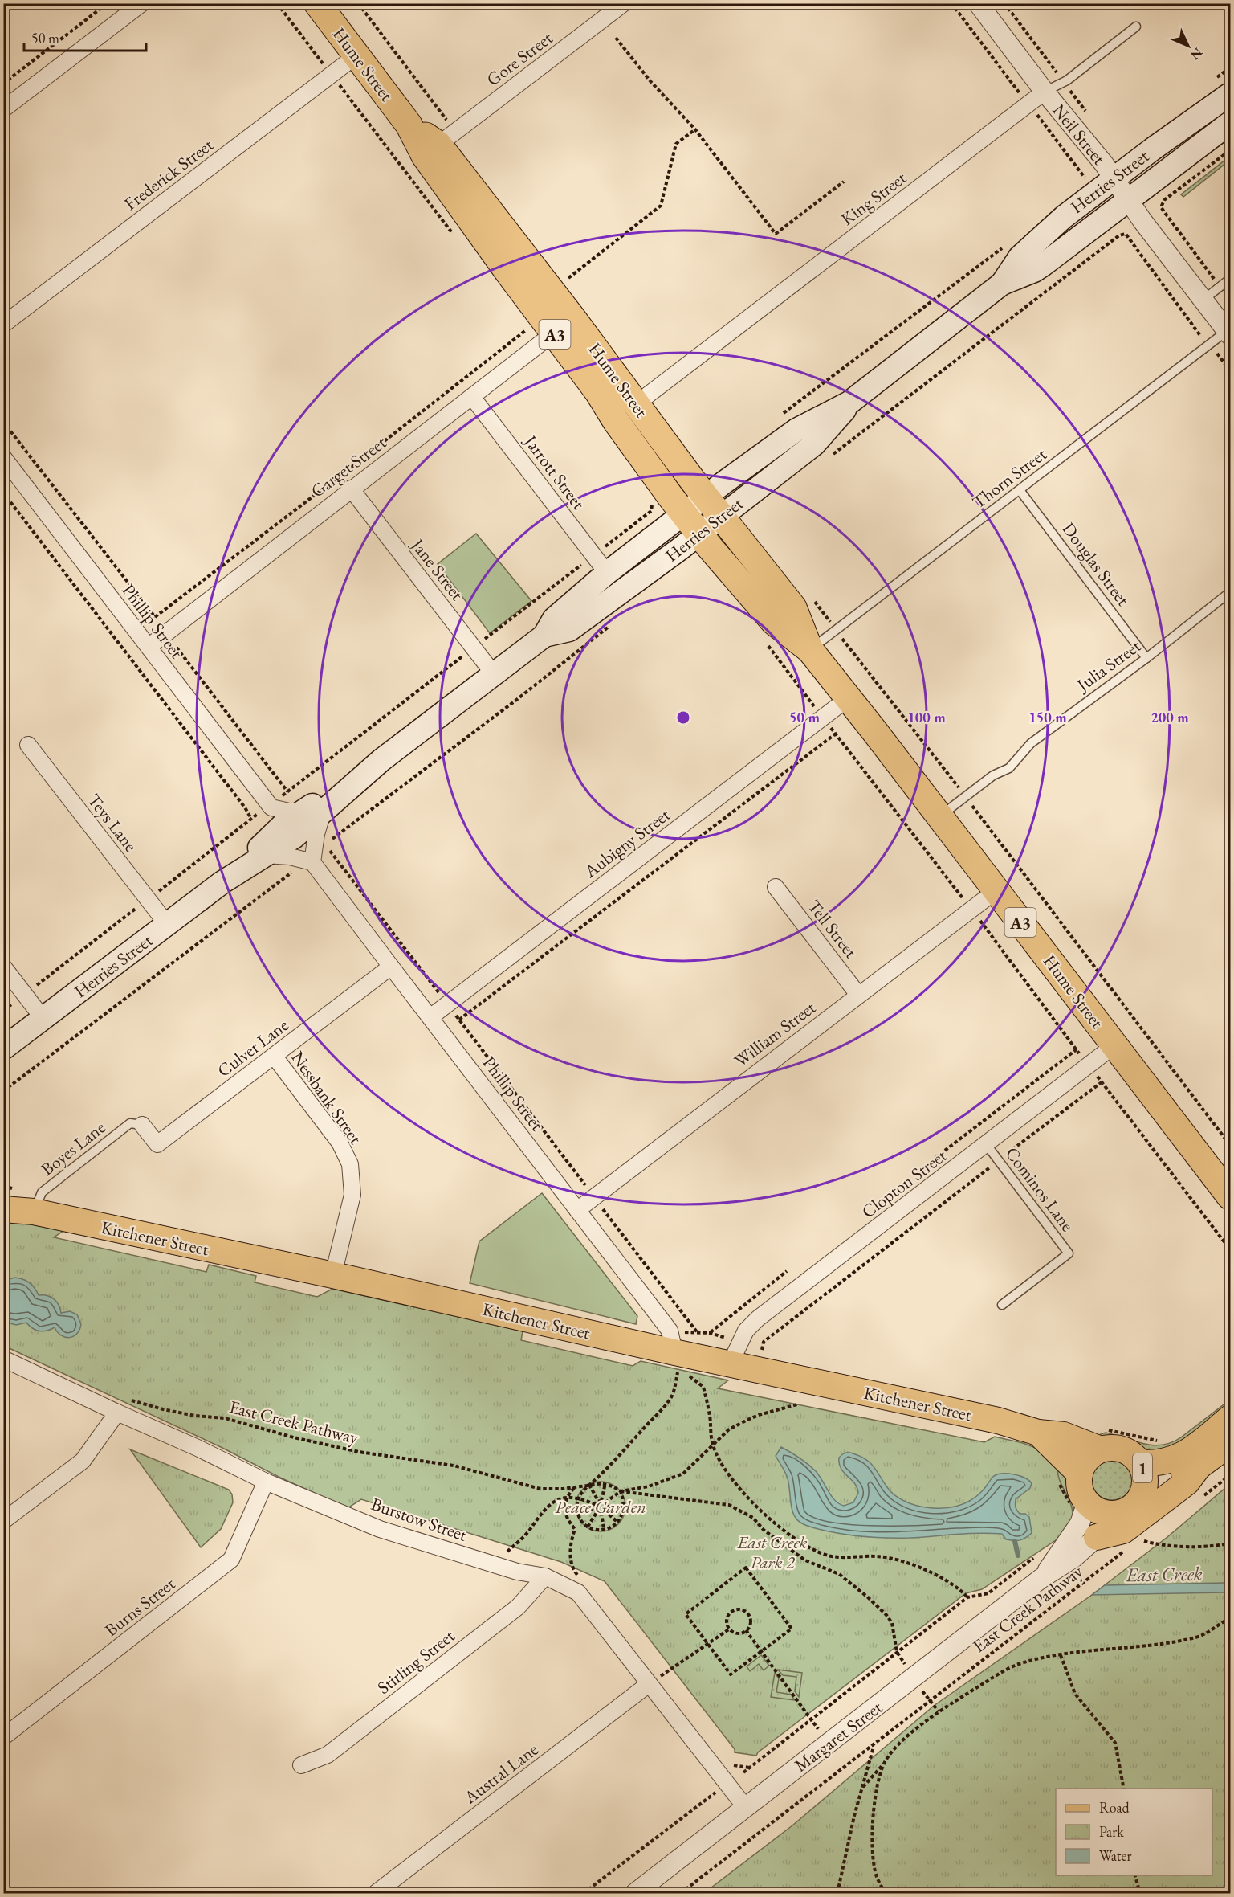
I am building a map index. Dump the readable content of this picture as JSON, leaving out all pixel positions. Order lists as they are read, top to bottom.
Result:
{
  "streets": {
    "highway": ["Hume Street", "A3"],
    "main road": ["Herries Street", "Kitchener Street", "1"],
    "street": [
      "Gore Street",
      "Neil Street",
      "Frederick Street",
      "King Street",
      "Garget Street",
      "Jarrott Street",
      "Jane Street",
      "Phillip Street",
      "Teys Lane",
      "Aubigny Street",
      "Tell Street",
      "William Street",
      "Culver Lane",
      "Nessbank Street",
      "Clopton Street",
      "Burstow Street",
      "Burns Street",
      "Stirling Street",
      "Margaret Street",
      "Austral Lane"
    ],
    "lane": [
      "Thorn Street",
      "Douglas Street",
      "Julia Street",
      "Boyes Lane",
      "Cominos Lane"
    ],
    "path": ["East Creek Pathway"]
  },
  "crossings": [
    ["Gore Street", "Hume Street"],
    ["Hume Street", "Frederick Street"],
    ["Hume Street", "Herries Street"],
    ["Hume Street", "King Street"],
    ["Hume Street", "Garget Street"],
    ["Hume Street", "Thorn Street"],
    ["Hume Street", "Julia Street"],
    ["Hume Street", "Aubigny Street"],
    ["Hume Street", "William Street"],
    ["Hume Street", "Clopton Street"],
    ["Neil Street", "Herries Street"],
    ["Neil Street", "King Street"],
    ["Neil Street", "Thorn Street"],
    ["Herries Street", "Jarrott Street"],
    ["Herries Street", "Jane Street"],
    ["Herries Street", "Teys Lane"],
    ["Garget Street", "Jarrott Street"],
    ["Garget Street", "Jane Street"],
    ["Garget Street", "Phillip Street"],
    ["Thorn Street", "Douglas Street"],
    ["Douglas Street", "Julia Street"],
    ["Phillip Street", "Aubigny Street"],
    ["Phillip Street", "William Street"],
    ["Phillip Street", "Culver Lane"],
    ["Phillip Street", "Kitchener Street"],
    ["Tell Street", "William Street"],
    ["Culver Lane", "Nessbank Street"],
    ["Culver Lane", "Boyes Lane"],
    ["Nessbank Street", "Kitchener Street"],
    ["Boyes Lane", "Kitchener Street"],
    ["Clopton Street", "Cominos Lane"],
    ["Clopton Street", "Kitchener Street"],
    ["Kitchener Street", "1"],
    ["Kitchener Street", "Margaret Street"],
    ["1", "Margaret Street"],
    ["Burstow Street", "Burns Street"],
    ["Burstow Street", "Stirling Street"],
    ["Burstow Street", "Margaret Street"],
    ["Burstow Street", "Austral Lane"]
  ],
  "water": ["East Creek"],
  "parks": ["Peace Garden", "East Creek Park 2"],
  "legend": ["Road", "Park", "Water"],
  "scale_bar": "50 m",
  "north": "bottom right",
  "rings": [
    "50 m",
    "100 m",
    "150 m",
    "200 m"
  ]
}
